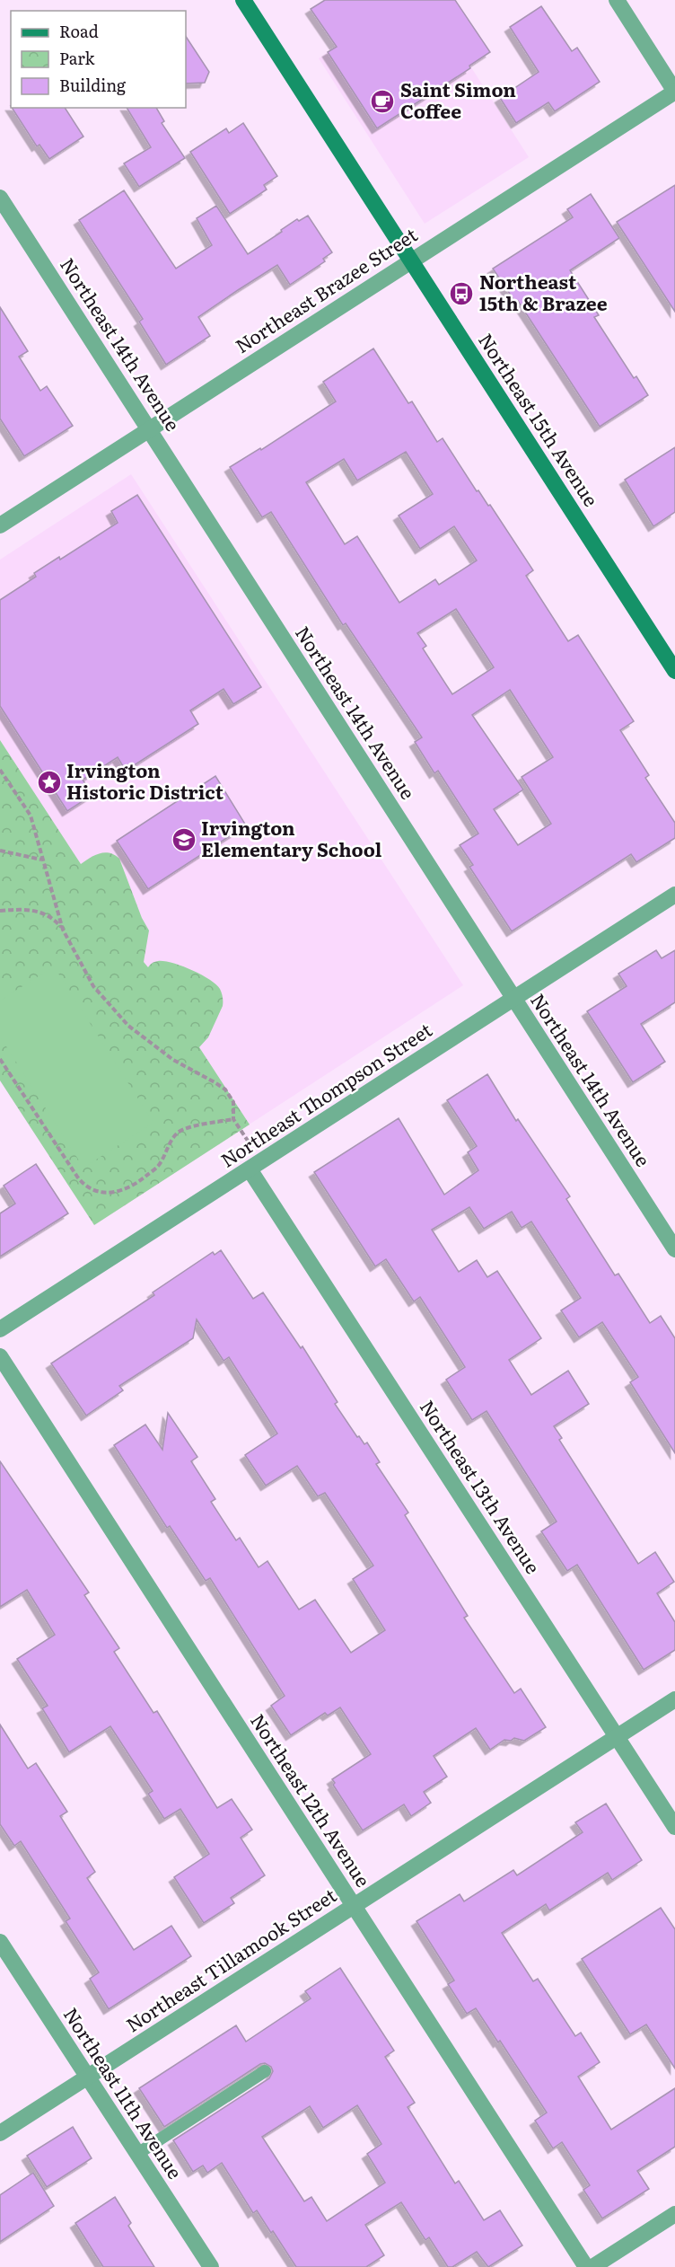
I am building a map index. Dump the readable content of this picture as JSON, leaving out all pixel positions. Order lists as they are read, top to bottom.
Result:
{
  "streets": {
    "street": [
      "Northeast Brazee Street",
      "Northeast 14th Avenue",
      "Northeast 15th Avenue",
      "Northeast Thompson Street",
      "Northeast 13th Avenue",
      "Northeast 12th Avenue",
      "Northeast Tillamook Street",
      "Northeast 11th Avenue"
    ]
  },
  "crossings": [
    ["Northeast Brazee Street", "Northeast 14th Avenue"],
    ["Northeast Brazee Street", "Northeast 15th Avenue"],
    ["Northeast 14th Avenue", "Northeast Thompson Street"],
    ["Northeast Thompson Street", "Northeast 13th Avenue"],
    ["Northeast 13th Avenue", "Northeast Tillamook Street"],
    ["Northeast 12th Avenue", "Northeast Tillamook Street"],
    ["Northeast Tillamook Street", "Northeast 11th Avenue"]
  ],
  "places": {
    "cafe": ["Saint Simon Coffee"],
    "bus stop": ["Northeast 15th & Brazee"],
    "place": ["Irvington Historic District"],
    "school or university": ["Irvington Elementary School"]
  },
  "legend": ["Road", "Park", "Building"]
}
